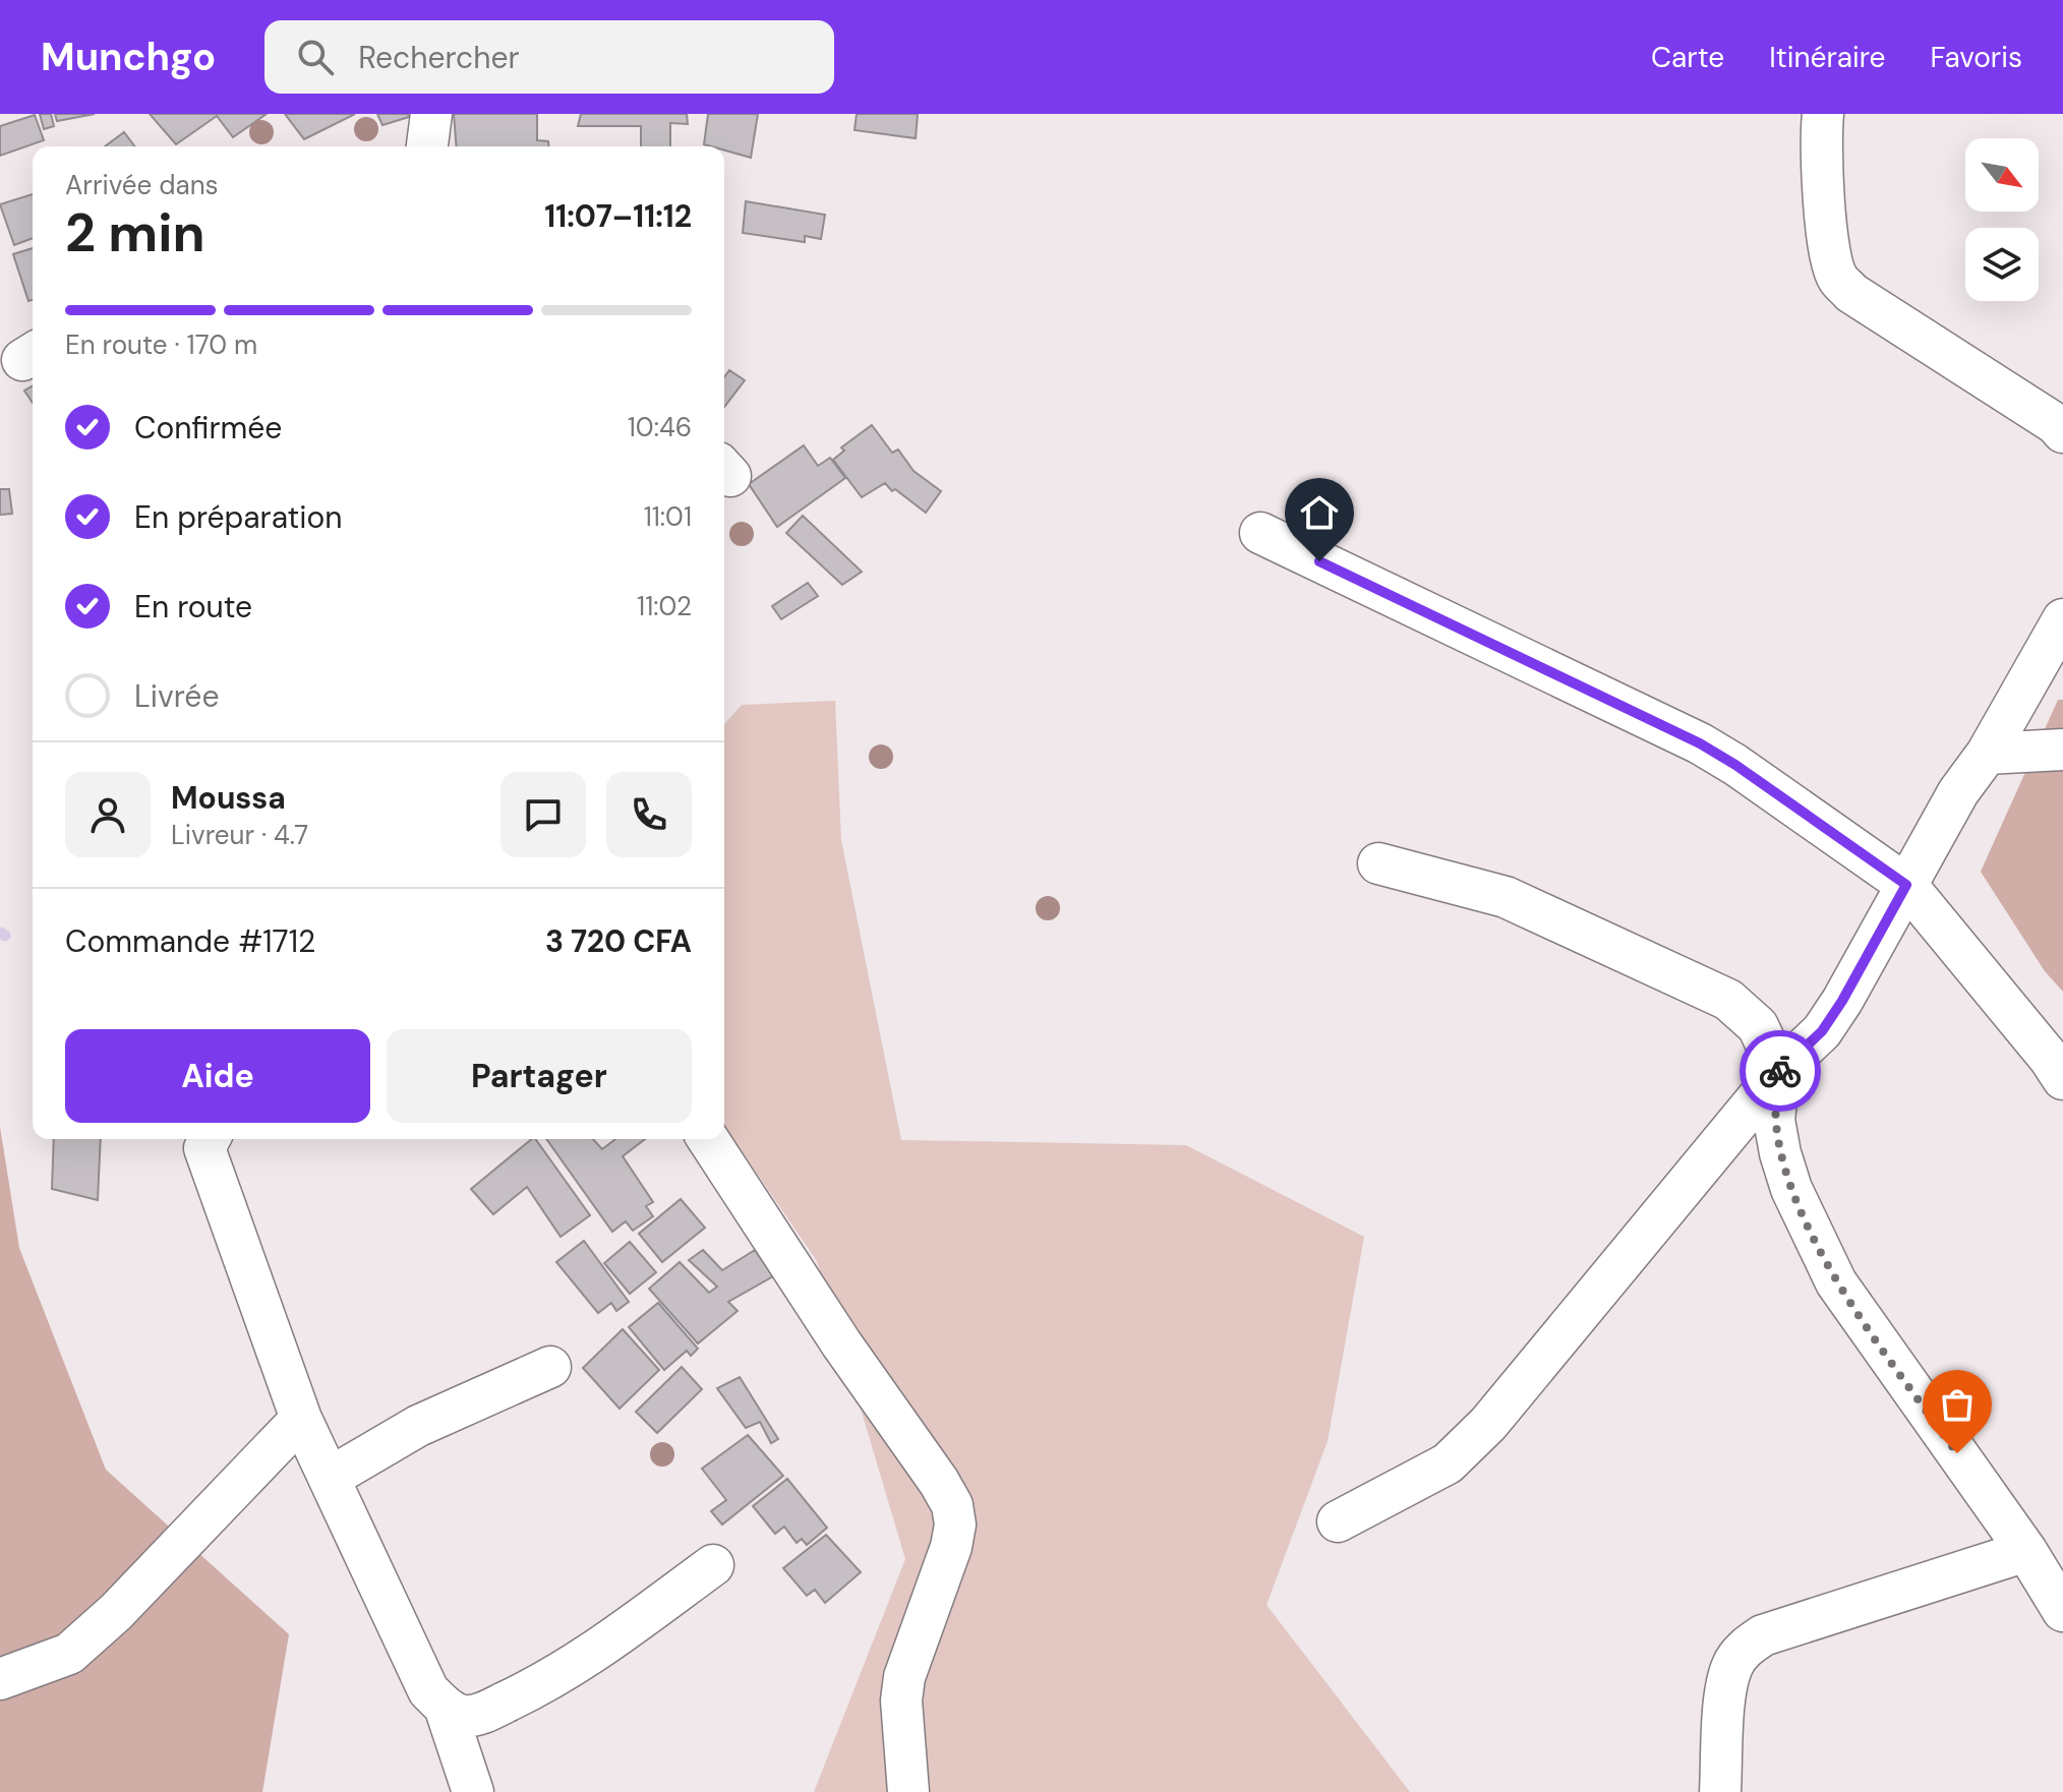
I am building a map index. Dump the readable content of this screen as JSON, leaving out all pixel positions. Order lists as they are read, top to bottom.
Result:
{
  "north": "bottom right",
  "page": {
    "header": "Munchgo",
    "search": "Rechercher",
    "nav": ["Carte", "Itinéraire", "Favoris"],
    "heading": ["2 min", "Arrivée dans", "11:07–11:12"],
    "panel": [
      "Moussa",
      "Livreur · 4.7",
      "Commande #1712",
      "3 720 CFA"
    ],
    "bar": "En route · 170 m",
    "list": [
      ["Confirmée", "10:46"],
      ["En préparation", "11:01"],
      ["En route", "11:02"],
      "Livrée"
    ],
    "buttons": ["Aide", "Partager"]
  }
}
